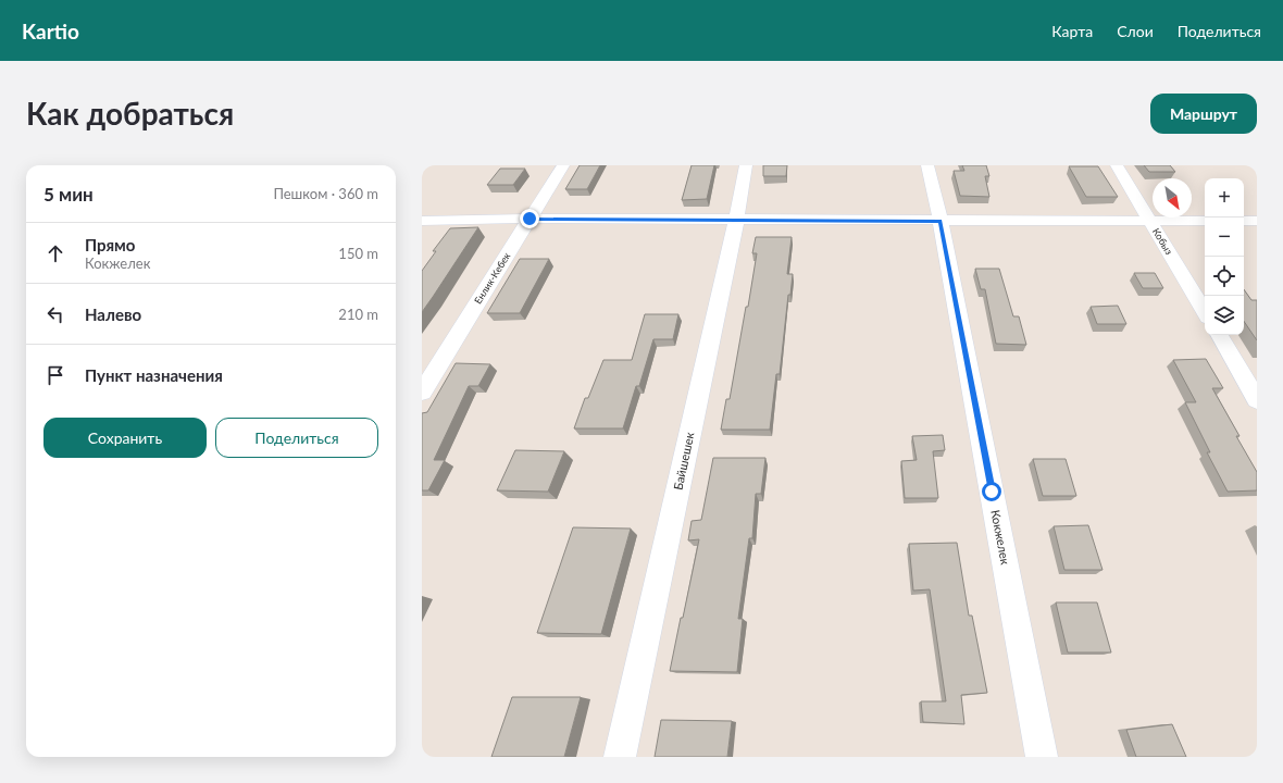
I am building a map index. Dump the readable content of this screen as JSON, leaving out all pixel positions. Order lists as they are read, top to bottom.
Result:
{
  "streets": {
    "street": [
      "Кобыз",
      "Енлик-Кебек",
      "Байшешек",
      "Кокжелек"
    ]
  },
  "north": "bottom right",
  "page": {
    "header": "Kartio",
    "nav": ["Карта", "Слои", "Поделиться"],
    "buttons": [
      "Маршрут",
      ["Сохранить", "Поделиться"]
    ],
    "title": "Как добраться",
    "heading": ["5 мин", "Пешком · 360 m"],
    "map_buttons": ["+", "−"],
    "list": [
      ["Прямо", "Кокжелек", "150 m"],
      ["Налево", "210 m"],
      "Пункт назначения"
    ]
  }
}
